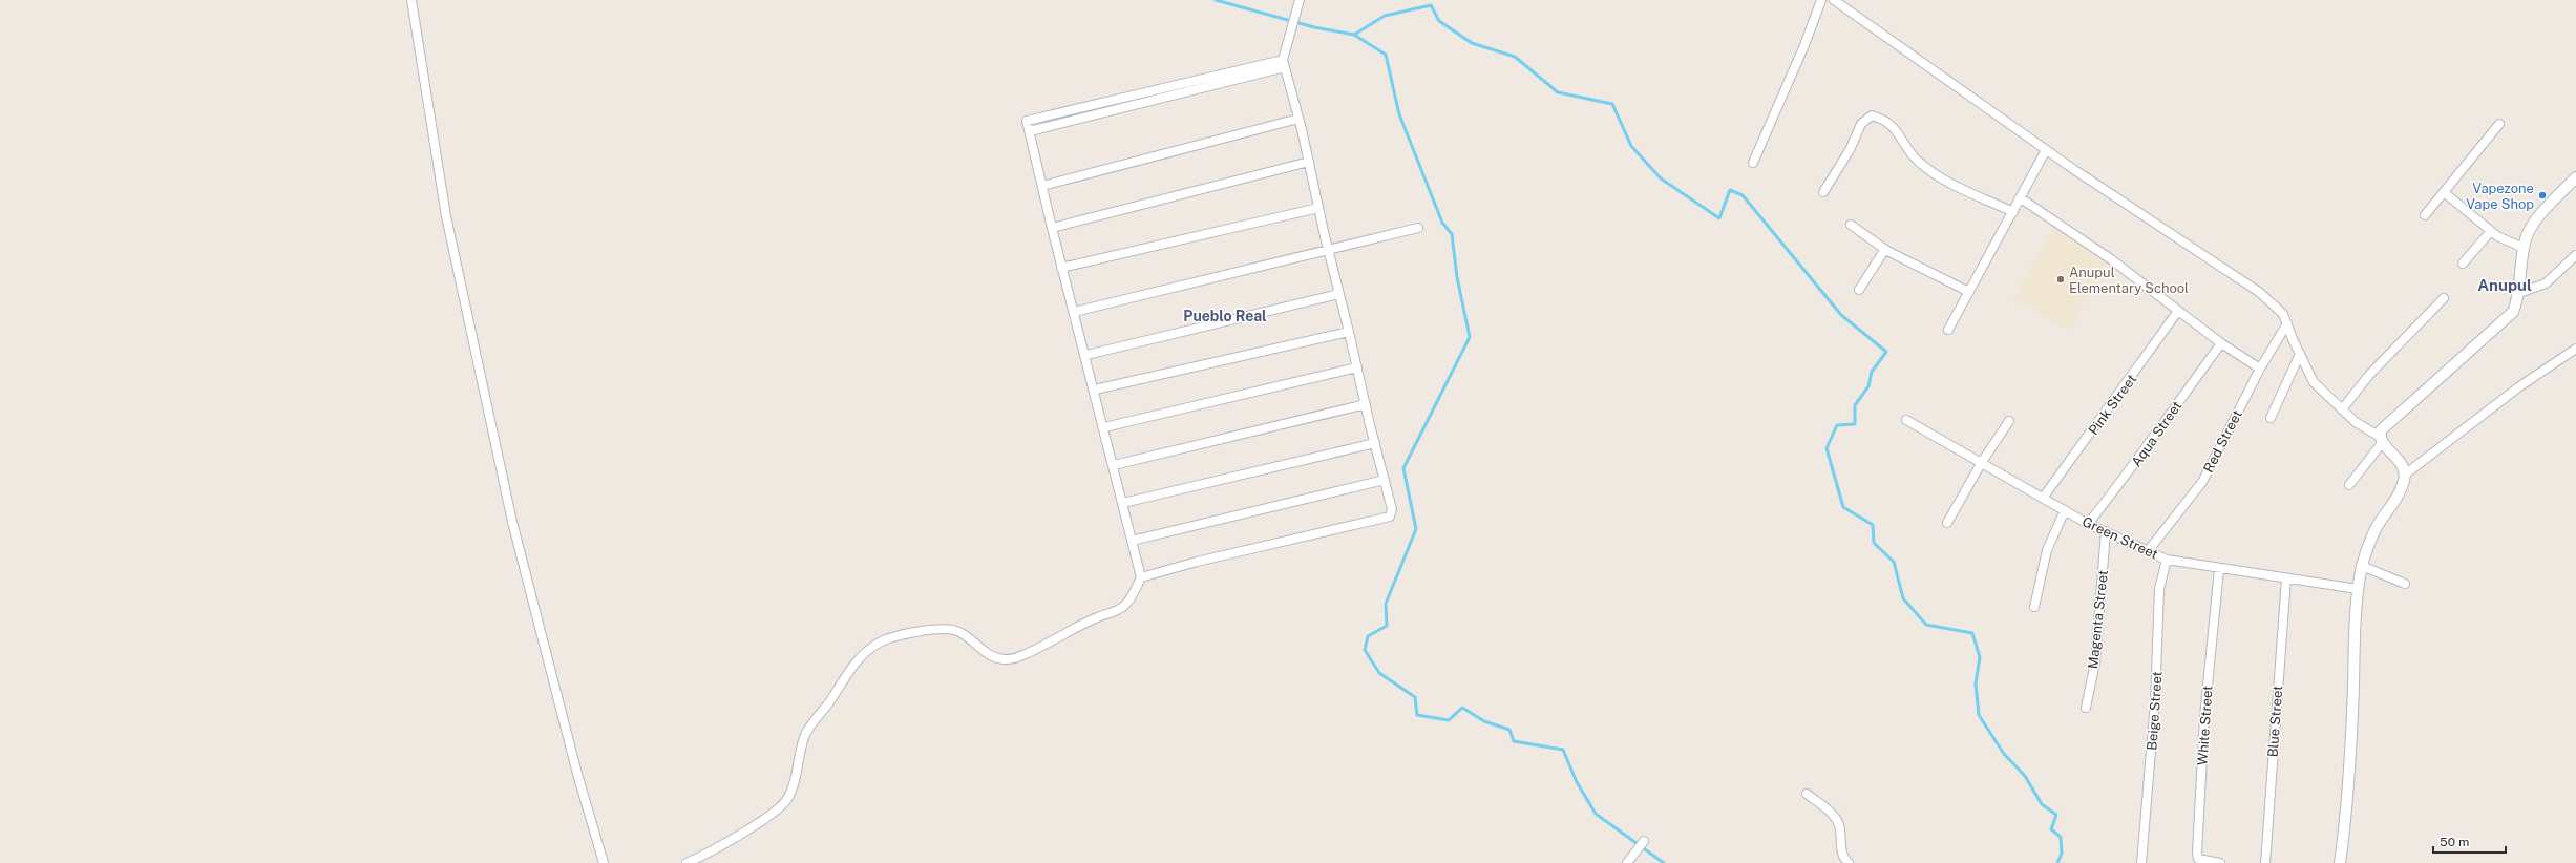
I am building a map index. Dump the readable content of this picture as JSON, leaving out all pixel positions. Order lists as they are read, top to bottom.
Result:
{
  "streets": {
    "street": [
      "Pink Street",
      "Aqua Street",
      "Red Street",
      "Green Street",
      "Magenta Street",
      "Beige Street",
      "Blue Street",
      "White Street"
    ]
  },
  "crossings": [
    ["Pink Street", "Green Street"],
    ["Aqua Street", "Green Street"],
    ["Red Street", "Green Street"],
    ["Green Street", "Magenta Street"],
    ["Green Street", "Beige Street"],
    ["Green Street", "Blue Street"],
    ["Green Street", "White Street"]
  ],
  "districts": ["Anupul", "Pueblo Real"],
  "places": ["Vapezone Vape Shop", "Anupul Elementary School"],
  "scale_bar": "50 m"
}
